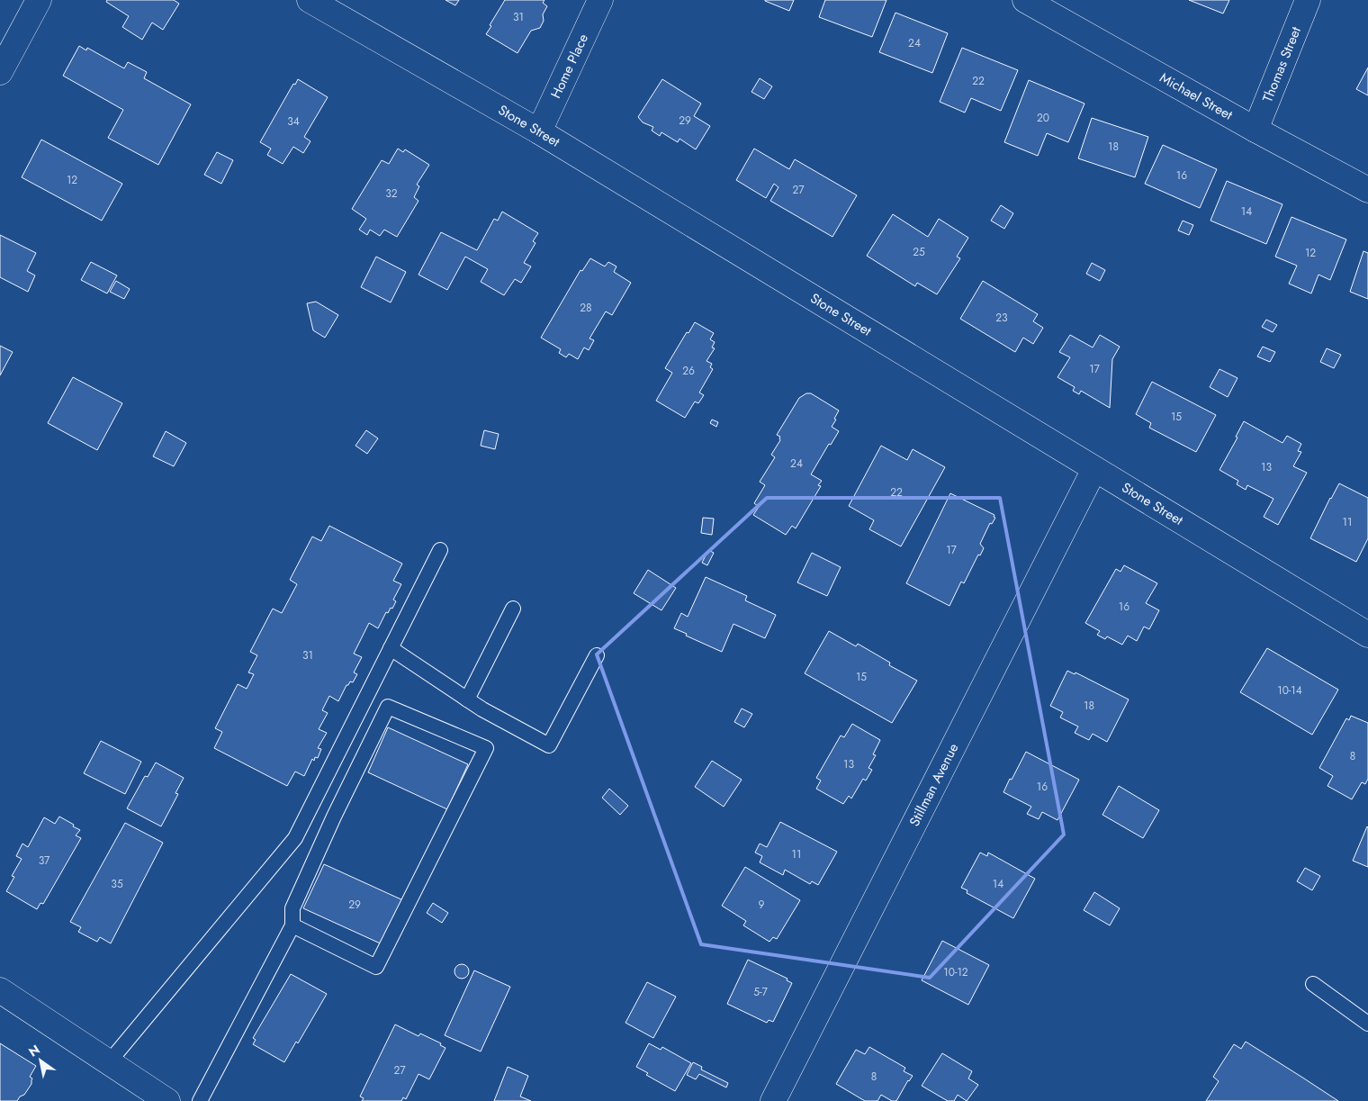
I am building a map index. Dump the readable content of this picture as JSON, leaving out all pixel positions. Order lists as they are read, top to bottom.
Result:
{
  "streets": {
    "street": [
      "Thomas Street",
      "Home Place",
      "Michael Street",
      "Stone Street",
      "Stillman Avenue"
    ]
  },
  "crossings": [
    ["Thomas Street", "Michael Street"],
    ["Home Place", "Stone Street"],
    ["Stone Street", "Stillman Avenue"]
  ],
  "house_numbers": [
    "31",
    "24",
    "22",
    "20",
    "29",
    "34",
    "18",
    "16",
    "12",
    "27",
    "32",
    "14",
    "25",
    "12",
    "28",
    "23",
    "17",
    "26",
    "15",
    "24",
    "13",
    "22",
    "11",
    "17",
    "16",
    "31",
    "15",
    "10-14",
    "18",
    "8",
    "13",
    "16",
    "11",
    "37",
    "35",
    "14",
    "29",
    "9",
    "10-12",
    "5-7",
    "27",
    "8"
  ],
  "north": "top left"
}
